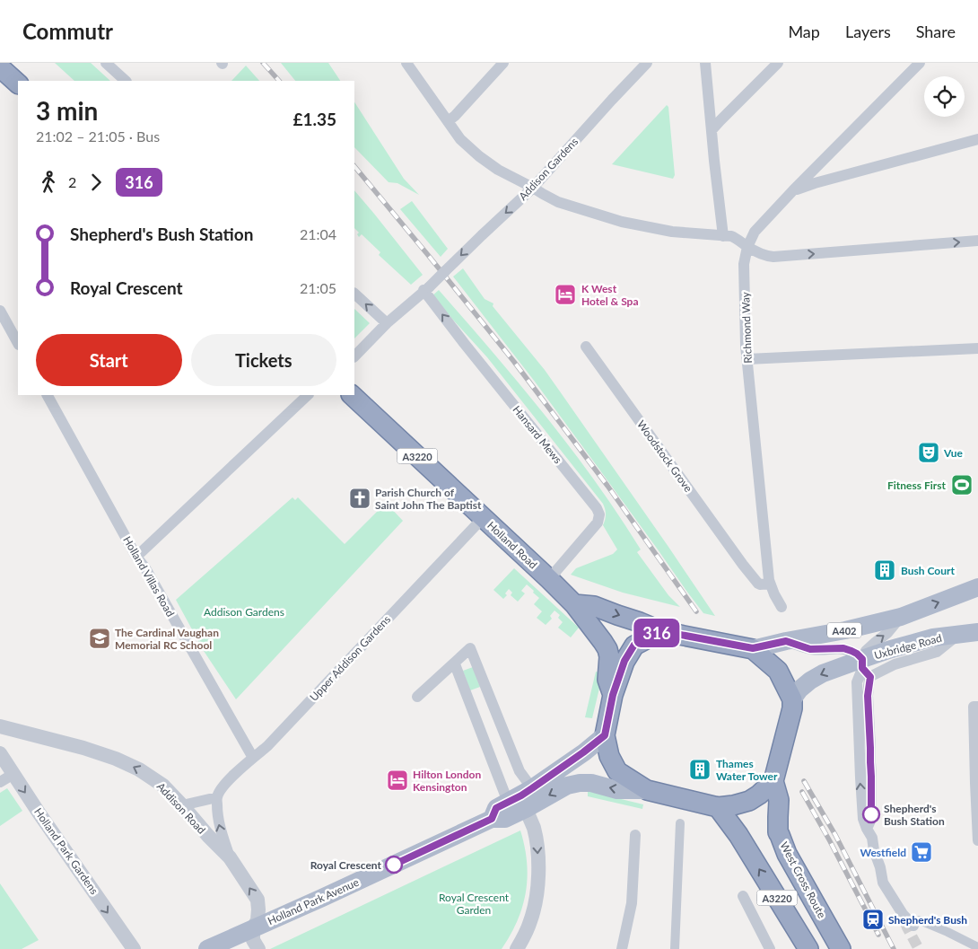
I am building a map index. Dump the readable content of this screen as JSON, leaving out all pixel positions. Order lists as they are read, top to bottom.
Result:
{
  "streets": {
    "highway": ["A3220", "Holland Road", "West Cross Route"],
    "main road": ["A402", "Uxbridge Road", "Holland Park Avenue"],
    "street": [
      "Addison Gardens",
      "Richmond Way",
      "Hansard Mews",
      "Woodstock Grove",
      "Holland Villas Road",
      "Upper Addison Gardens",
      "Addison Road",
      "Holland Park Gardens"
    ]
  },
  "crossings": [
    ["Addison Gardens", "Hansard Mews"],
    ["Richmond Way", "Woodstock Grove"],
    ["Hansard Mews", "Holland Road"],
    ["A3220", "Holland Road"],
    ["A3220", "Uxbridge Road"],
    ["A3220", "West Cross Route"],
    ["A3220", "Holland Park Avenue"],
    ["Holland Road", "Upper Addison Gardens"],
    ["Holland Villas Road", "Upper Addison Gardens"],
    ["Addison Road", "Holland Park Avenue"]
  ],
  "one_way": [
    "Addison Gardens",
    "Hansard Mews",
    "Addison Road",
    "Holland Park Gardens"
  ],
  "parks": ["Addison Gardens", "Royal Crescent Garden"],
  "places": {
    "hotel": ["K West Hotel & Spa", "Hilton London Kensington"],
    "theatre": ["Vue"],
    "sports": ["Fitness First"],
    "church": ["Parish Church of Saint John The Baptist"],
    "building": ["Bush Court", "Thames Water Tower"],
    "school or university": ["The Cardinal Vaughan Memorial RC School"],
    "other": ["Shepherd's Bush Station", "Royal Crescent"],
    "supermarket": ["Westfield"],
    "station": ["Shepherd's Bush"]
  },
  "lines": ["bus line 316"],
  "page": {
    "header": "Commutr",
    "nav": ["Map", "Layers", "Share"],
    "on_map": "316",
    "heading": ["3 min", "21:02 – 21:05 · Bus", "£1.35"],
    "legs": ["2", "316"],
    "list": [
      {
        "name": "Shepherd's Bush Station",
        "value": "21:04"
      },
      {
        "name": "Royal Crescent",
        "value": "21:05"
      }
    ],
    "buttons": ["Start", "Tickets"]
  }
}
